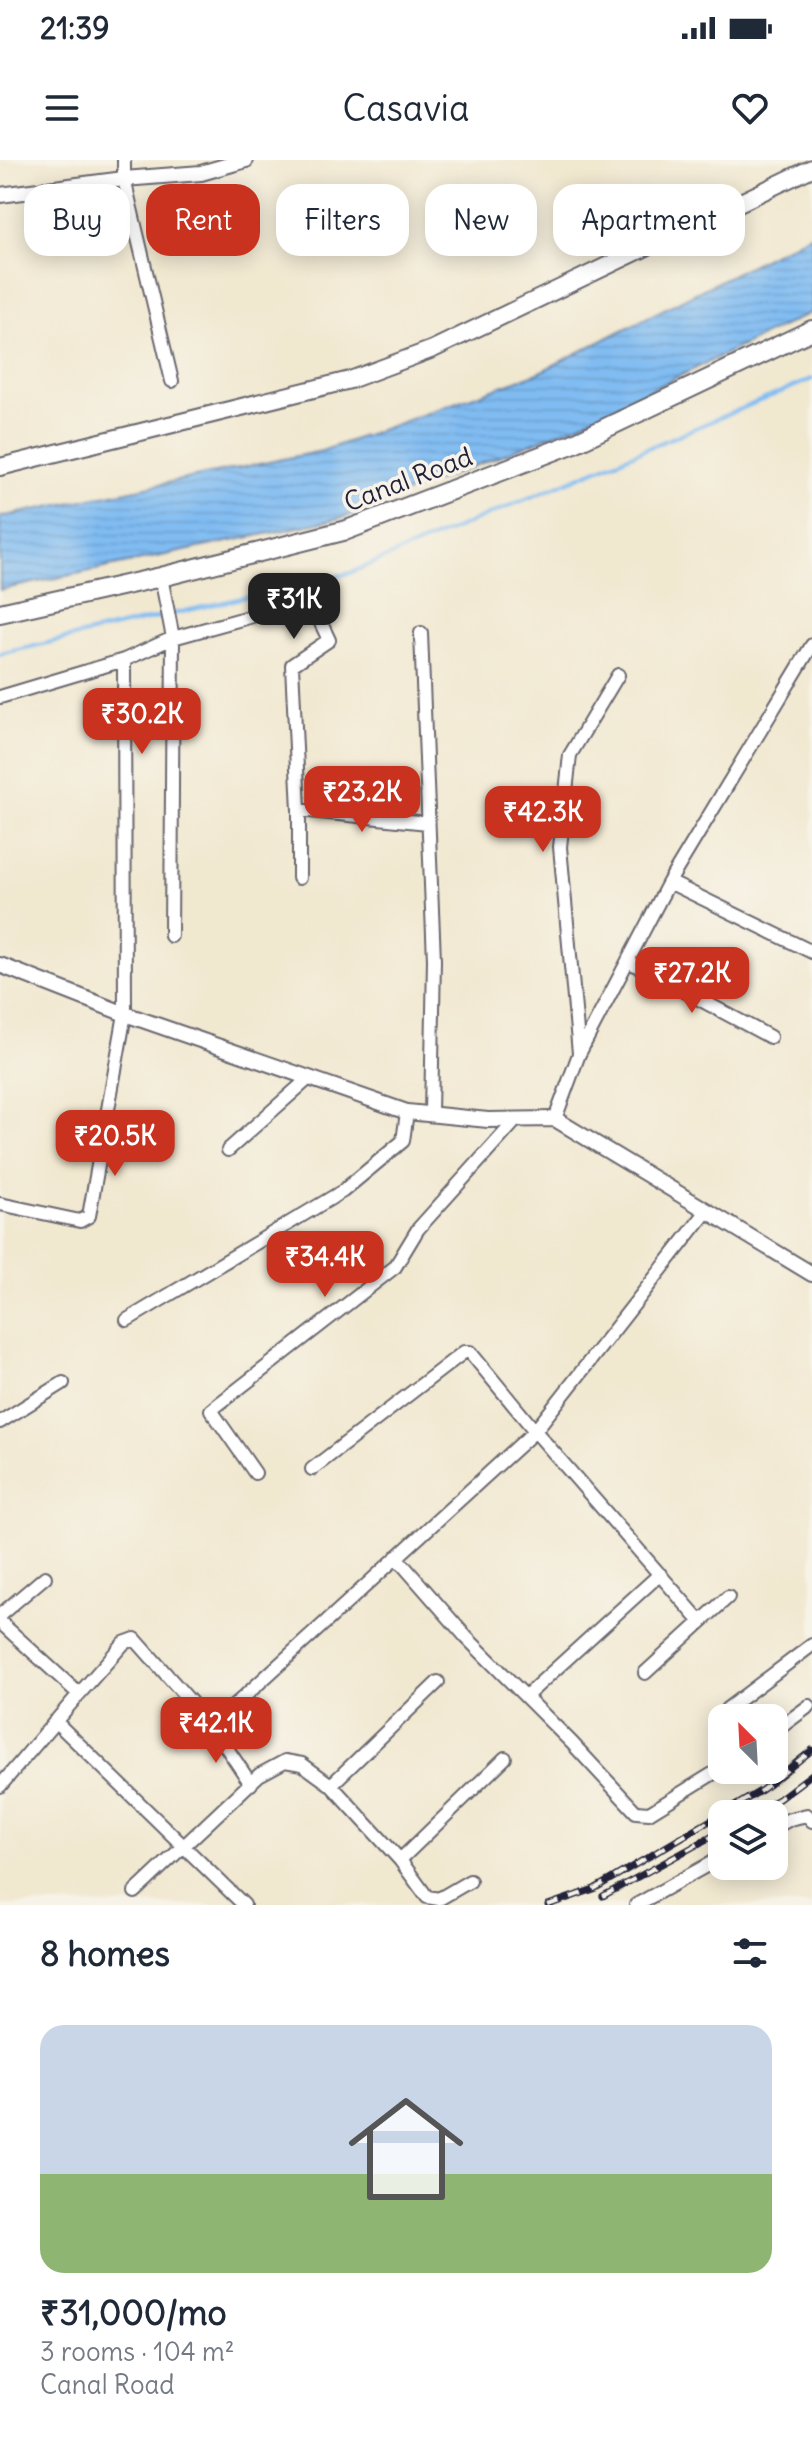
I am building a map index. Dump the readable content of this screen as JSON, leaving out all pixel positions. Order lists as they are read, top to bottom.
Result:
{
  "streets": {
    "main road": ["Canal Road"]
  },
  "north": "top left",
  "page": {
    "status": "21:39",
    "header": "Casavia",
    "chip": [
      "Buy",
      "Rent",
      "Filters",
      "New",
      "Apartment"
    ],
    "price": [
      "₹31K",
      "₹30.2K",
      "₹23.2K",
      "₹42.3K",
      "₹27.2K",
      "₹20.5K",
      "₹34.4K",
      "₹42.1K"
    ],
    "heading": "8 homes",
    "list": [
      {
        "name": "₹31,000/mo",
        "note": "3 rooms · 104 m² · Canal Road"
      }
    ]
  }
}
